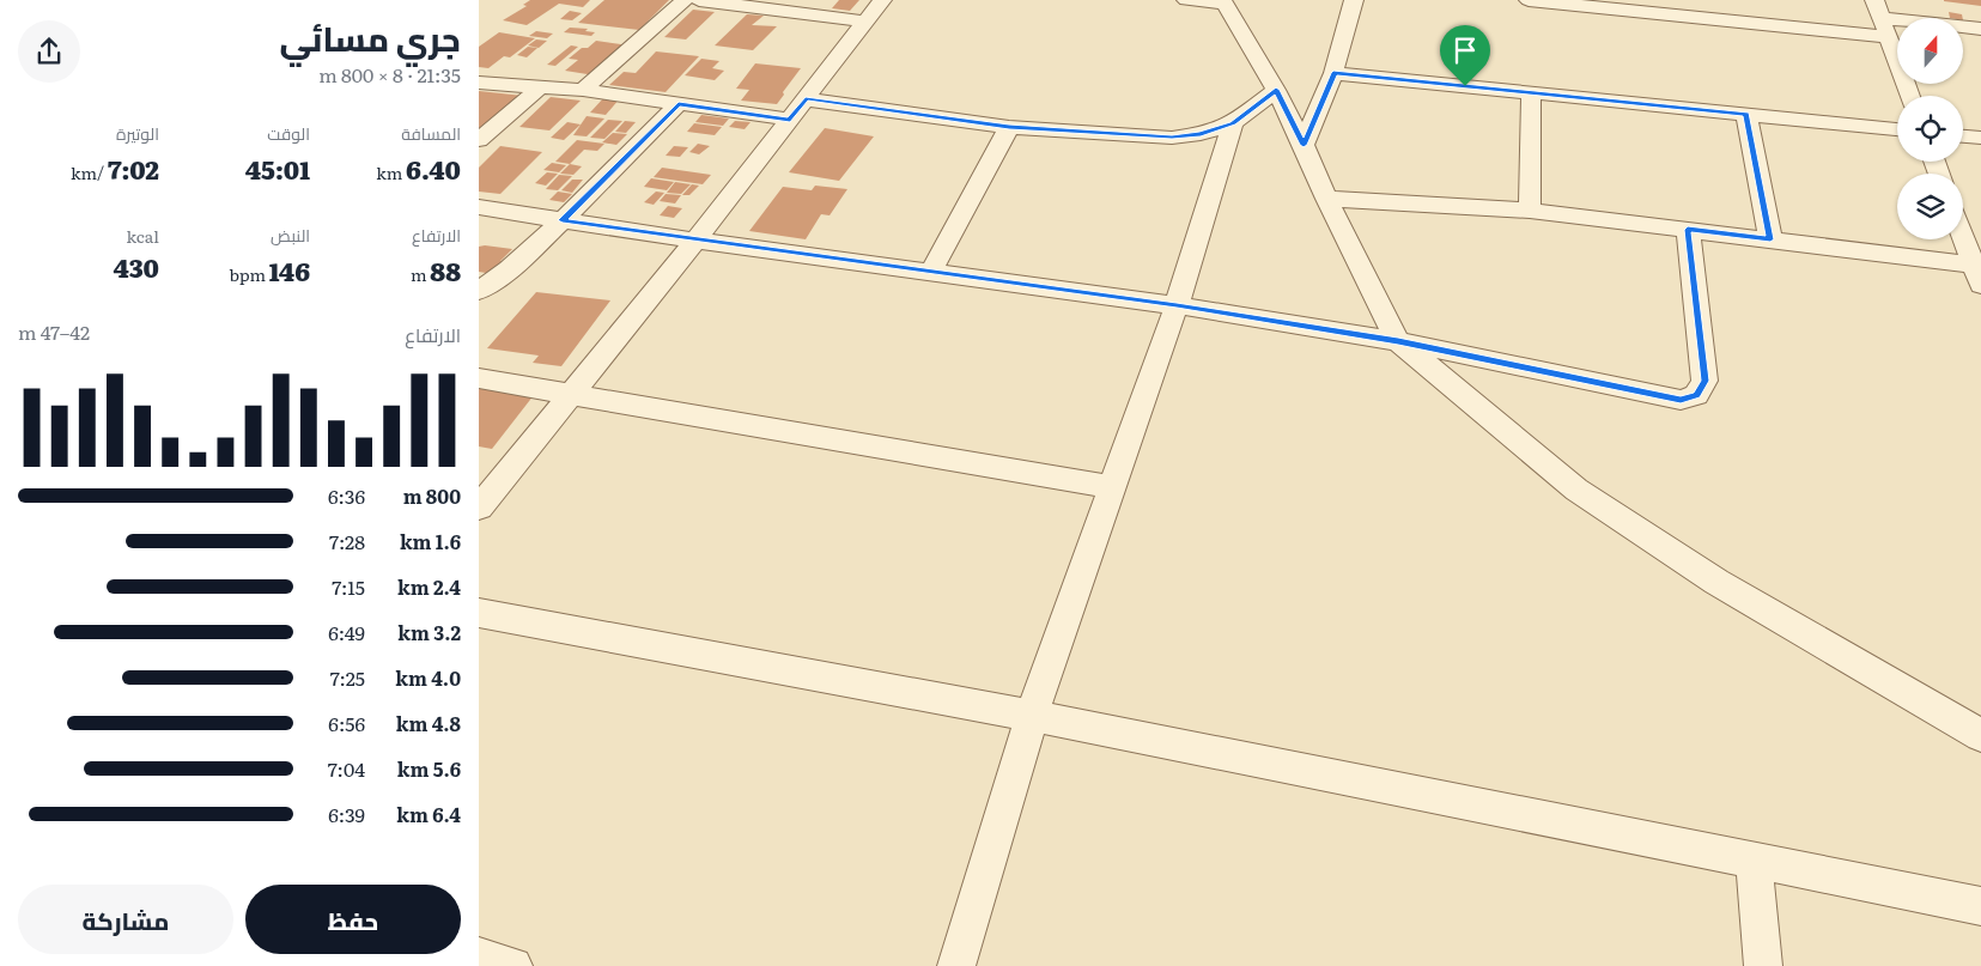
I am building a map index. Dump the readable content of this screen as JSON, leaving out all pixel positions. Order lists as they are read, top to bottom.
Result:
{
  "north": "top",
  "page": {
    "heading": ["جري مسائي", "21:35 · 8 × 800 m"],
    "stats": [
      ["المسافة", "6.40 km"],
      ["الوقت", "45:01"],
      ["الوتيرة", "7:02 /km"],
      ["الارتفاع", "88 m"],
      ["النبض", "146 bpm"],
      ["kcal", "430"]
    ],
    "chart": ["الارتفاع", "42–47 m"],
    "list": [
      {
        "name": "800 m",
        "note": "6:36"
      },
      {
        "name": "1.6 km",
        "note": "7:28"
      },
      {
        "name": "2.4 km",
        "note": "7:15"
      },
      {
        "name": "3.2 km",
        "note": "6:49"
      },
      {
        "name": "4.0 km",
        "note": "7:25"
      },
      {
        "name": "4.8 km",
        "note": "6:56"
      },
      {
        "name": "5.6 km",
        "note": "7:04"
      },
      {
        "name": "6.4 km",
        "note": "6:39"
      }
    ],
    "buttons": ["حفظ", "مشاركة"]
  }
}
